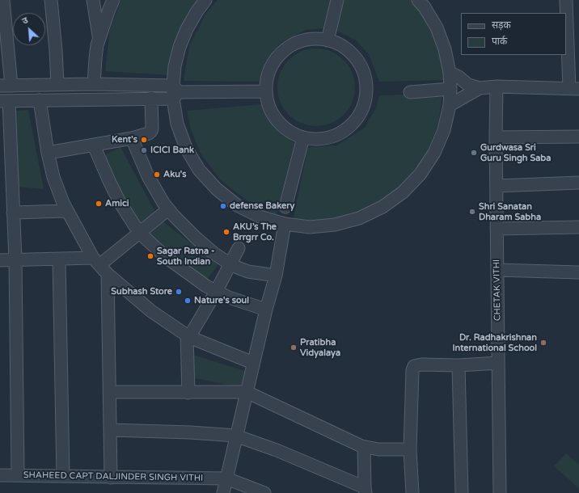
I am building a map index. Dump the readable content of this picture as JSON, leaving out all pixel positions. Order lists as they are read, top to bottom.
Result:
{
  "streets": {
    "street": ["CHETAK VITHI", "SHAHEED CAPT DALJINDER SINGH VITHI"]
  },
  "places": [
    "Kent's",
    "ICICI Bank",
    "Gurdwasa Sri Guru Singh Saba",
    "Aku's",
    "Amici",
    "defense Bakery",
    "Shri Sanatan Dharam Sabha",
    "AKU’s The Brrgrr Co.",
    "Sagar Ratna - South Indian",
    "Subhash Store",
    "Nature's soul",
    "Dr. Radhakrishnan International School",
    "Pratibha Vidyalaya"
  ],
  "legend": ["सड़क", "पार्क"],
  "north": "top left"
}
